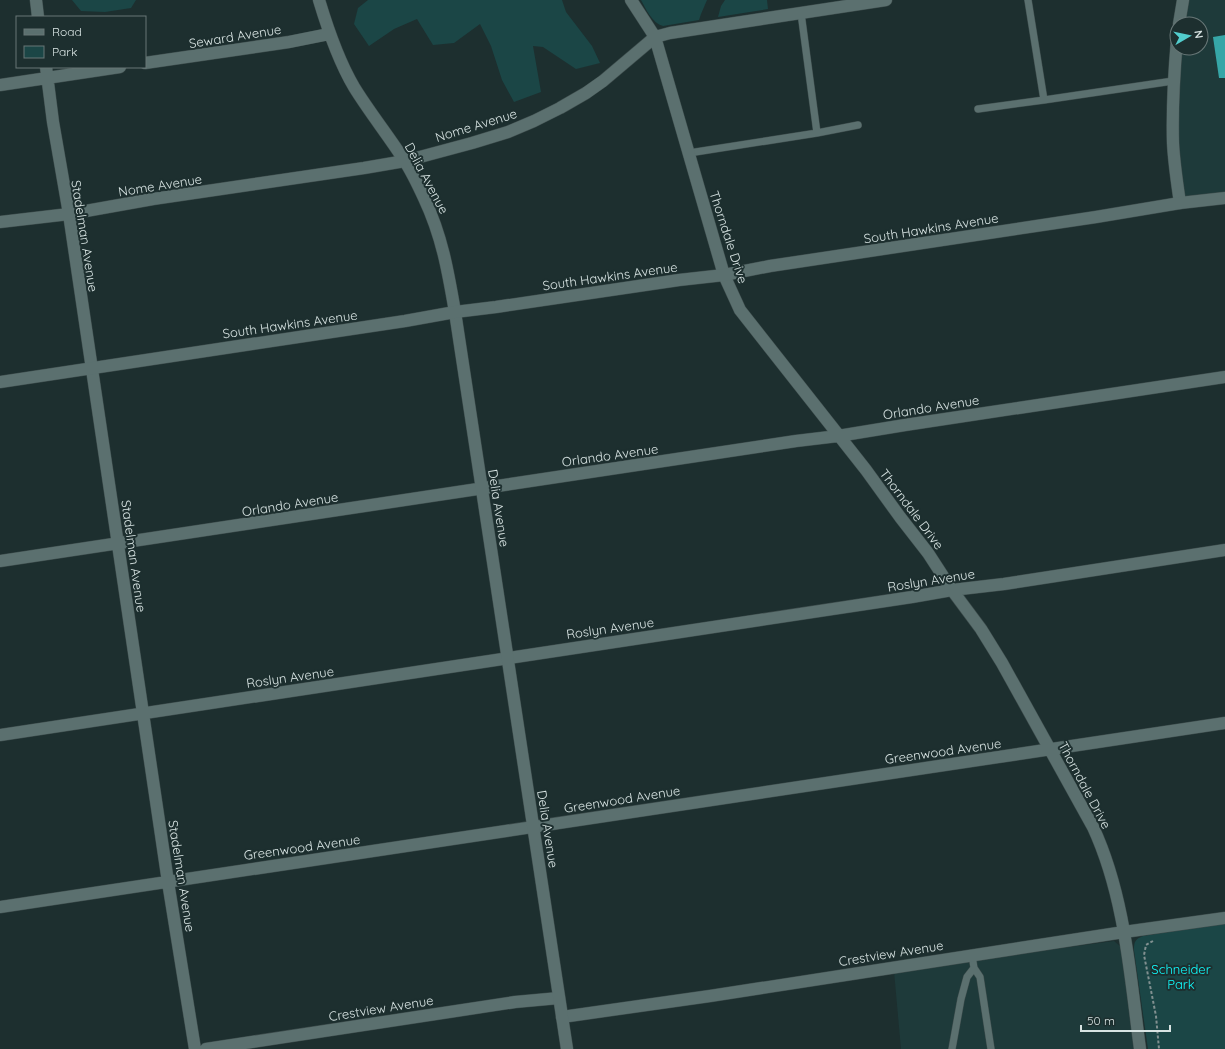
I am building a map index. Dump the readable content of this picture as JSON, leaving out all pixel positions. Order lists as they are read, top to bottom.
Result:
{
  "streets": {
    "street": [
      "Seward Avenue",
      "Nome Avenue",
      "Delia Avenue",
      "South Hawkins Avenue",
      "Stadelman Avenue",
      "Thorndale Drive",
      "Orlando Avenue",
      "Roslyn Avenue",
      "Greenwood Avenue",
      "Crestview Avenue"
    ]
  },
  "crossings": [
    ["Seward Avenue", "Delia Avenue"],
    ["Nome Avenue", "Delia Avenue"],
    ["Nome Avenue", "Stadelman Avenue"],
    ["Nome Avenue", "Thorndale Drive"],
    ["Delia Avenue", "South Hawkins Avenue"],
    ["Delia Avenue", "Orlando Avenue"],
    ["Delia Avenue", "Roslyn Avenue"],
    ["Delia Avenue", "Greenwood Avenue"],
    ["Delia Avenue", "Crestview Avenue"],
    ["South Hawkins Avenue", "Stadelman Avenue"],
    ["South Hawkins Avenue", "Thorndale Drive"],
    ["Stadelman Avenue", "Orlando Avenue"],
    ["Stadelman Avenue", "Roslyn Avenue"],
    ["Stadelman Avenue", "Greenwood Avenue"],
    ["Thorndale Drive", "Orlando Avenue"],
    ["Thorndale Drive", "Roslyn Avenue"],
    ["Thorndale Drive", "Greenwood Avenue"],
    ["Thorndale Drive", "Crestview Avenue"]
  ],
  "parks": ["Schneider Park"],
  "legend": ["Road", "Park"],
  "scale_bar": "50 m",
  "north": "right"
}
